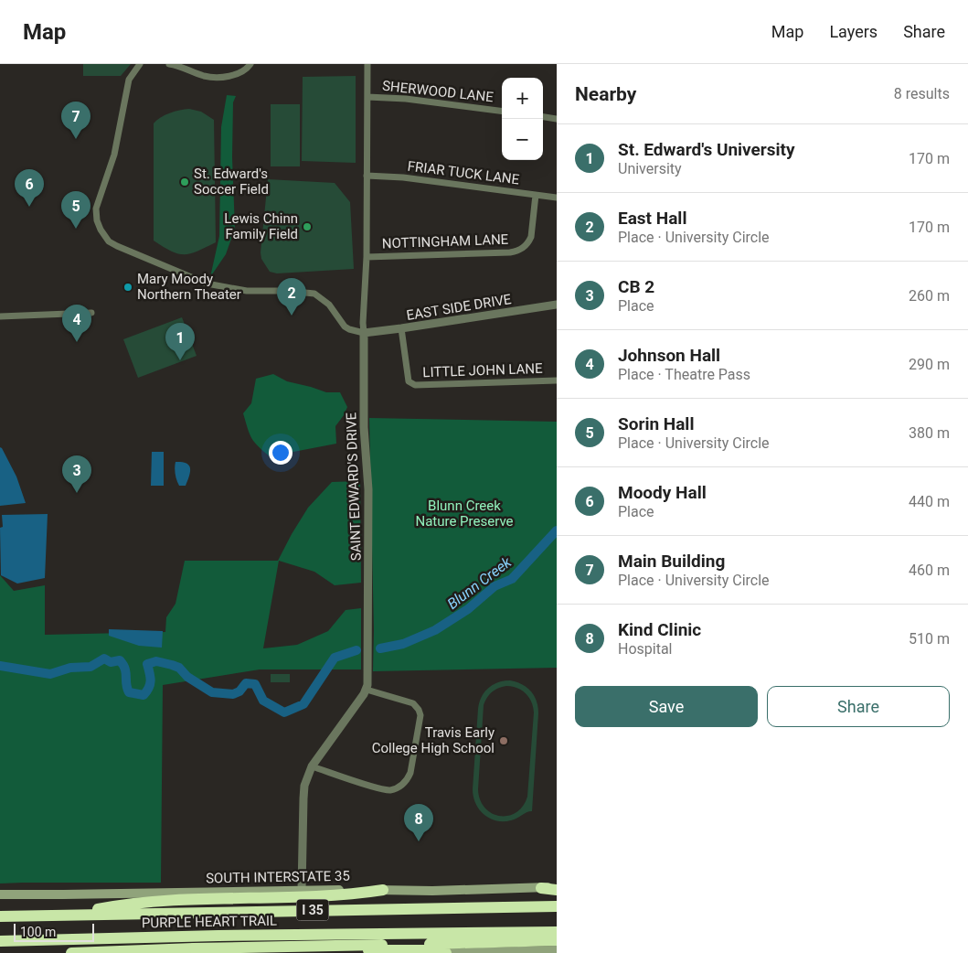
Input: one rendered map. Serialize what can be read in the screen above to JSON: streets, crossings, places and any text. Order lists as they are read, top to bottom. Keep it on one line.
{"streets":{"highway":["I 35","PURPLE HEART TRAIL"],"main road":["SOUTH INTERSTATE 35"],"street":["SHERWOOD LANE","FRIAR TUCK LANE","NOTTINGHAM LANE","EAST SIDE DRIVE","LITTLE JOHN LANE","SAINT EDWARD'S DRIVE"]},"crossings":[["SHERWOOD LANE","SAINT EDWARD'S DRIVE"],["FRIAR TUCK LANE","NOTTINGHAM LANE"],["FRIAR TUCK LANE","SAINT EDWARD'S DRIVE"],["NOTTINGHAM LANE","SAINT EDWARD'S DRIVE"],["EAST SIDE DRIVE","LITTLE JOHN LANE"],["EAST SIDE DRIVE","SAINT EDWARD'S DRIVE"]],"water":["Blunn Creek"],"parks":["Blunn Creek Nature Preserve"],"places":["St. Edward's Soccer Field","Lewis Chinn Family Field","Mary Moody Northern Theater","Travis Early College High School"],"scale_bar":"100 m","page":{"header":"Map","nav":["Map","Layers","Share"],"heading":["Nearby","8 results"],"map_buttons":["+","−"],"pins":["7","6","5","2","4","1","3","8"],"list":[{"mark":"1","name":"St. Edward's University","note":"University","value":"170 m"},{"mark":"2","name":"East Hall","note":"Place · University Circle","value":"170 m"},{"mark":"3","name":"CB 2","note":"Place","value":"260 m"},{"mark":"4","name":"Johnson Hall","note":"Place · Theatre Pass","value":"290 m"},{"mark":"5","name":"Sorin Hall","note":"Place · University Circle","value":"380 m"},{"mark":"6","name":"Moody Hall","note":"Place","value":"440 m"},{"mark":"7","name":"Main Building","note":"Place · University Circle","value":"460 m"},{"mark":"8","name":"Kind Clinic","note":"Hospital","value":"510 m"}],"buttons":["Save","Share"],"scale":"100 m"}}
